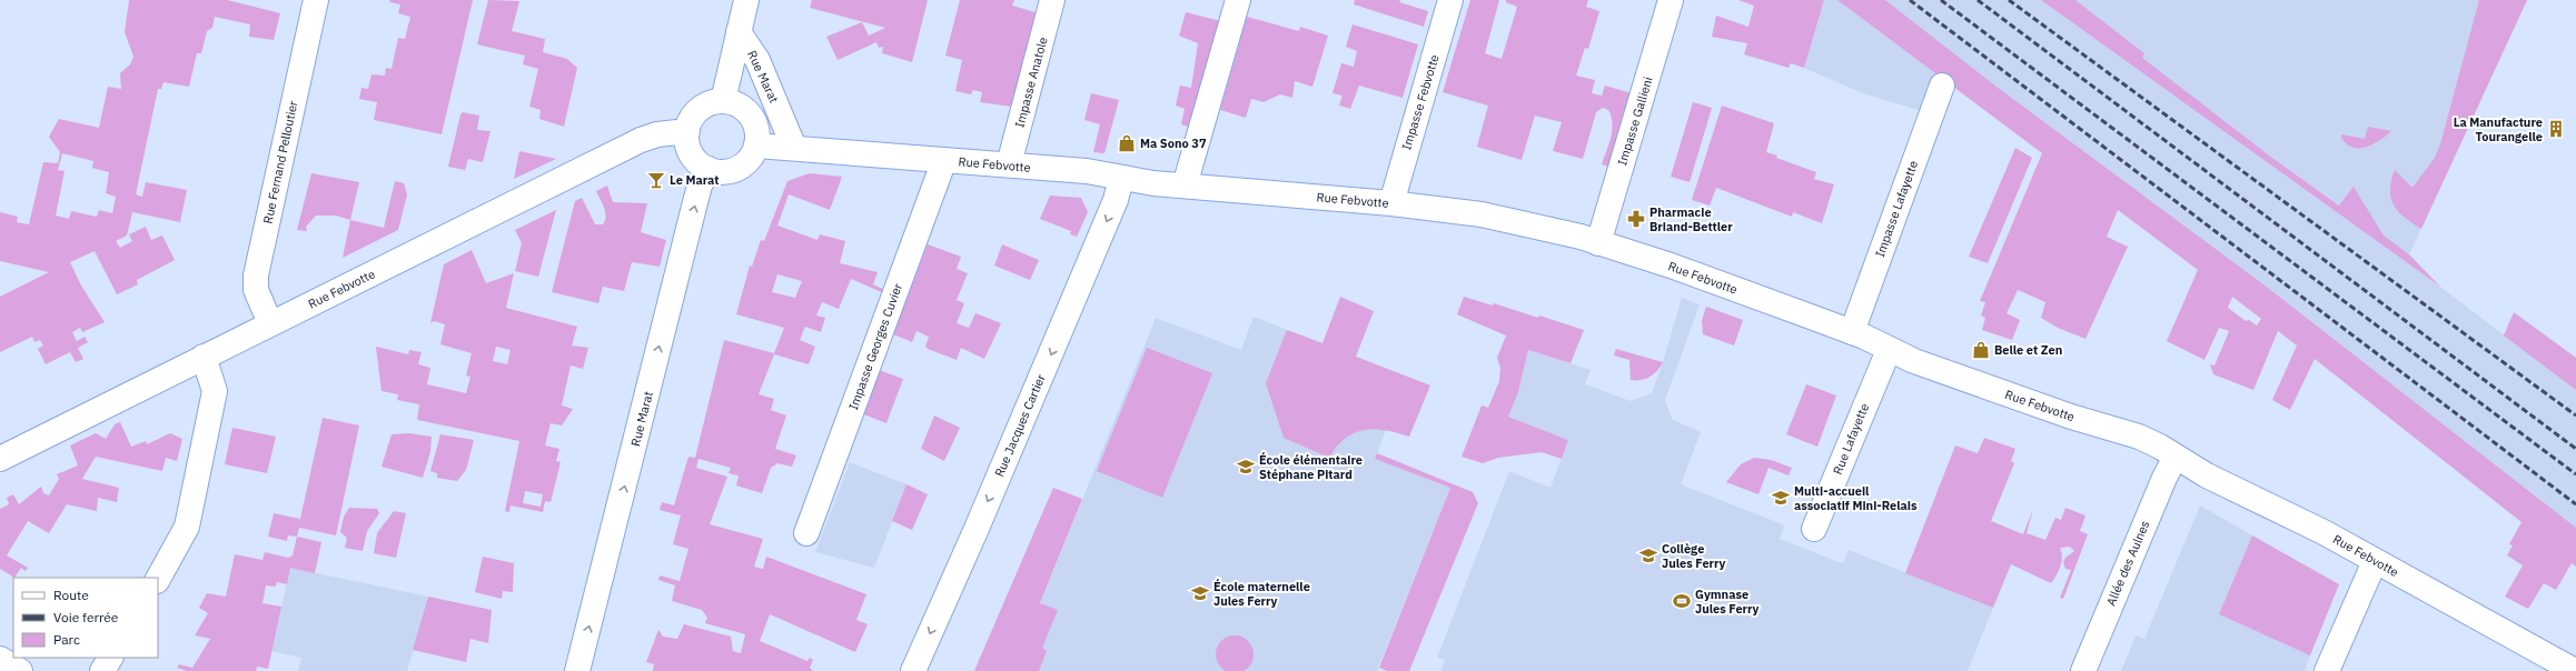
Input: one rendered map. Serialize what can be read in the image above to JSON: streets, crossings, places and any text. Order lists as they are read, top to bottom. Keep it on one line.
{"streets":{"street":["Rue Marat","Impasse Anatole","Impasse Febvotte","Impasse Gallieni","Rue Fernand Pelloutier","Rue Febvotte","Impasse Lafayette","Impasse Georges Cuvier","Rue Jacques Cartier","Rue Lafayette","Allée des Aulnes"]},"crossings":[["Rue Marat","Rue Febvotte"],["Impasse Anatole","Rue Febvotte"],["Impasse Febvotte","Rue Febvotte"],["Impasse Gallieni","Rue Febvotte"],["Rue Fernand Pelloutier","Rue Febvotte"],["Rue Febvotte","Impasse Lafayette"],["Rue Febvotte","Impasse Georges Cuvier"],["Rue Febvotte","Rue Jacques Cartier"],["Rue Febvotte","Rue Lafayette"],["Rue Febvotte","Allée des Aulnes"]],"one_way":["Rue Marat","Rue Jacques Cartier"],"places":{"building":["La Manufacture Tourangelle"],"shop":["Ma Sono 37","Belle et Zen"],"bar":["Le Marat"],"pharmacy":["Pharmacie Briand-Bettler"],"school or university":["École élémentaire Stéphane Pitard","Multi-accueil associatif Mini-Relais","Collège Jules Ferry","École maternelle Jules Ferry"],"sports":["Gymnase Jules Ferry"]},"legend":["Route","Voie ferrée","Parc"]}
